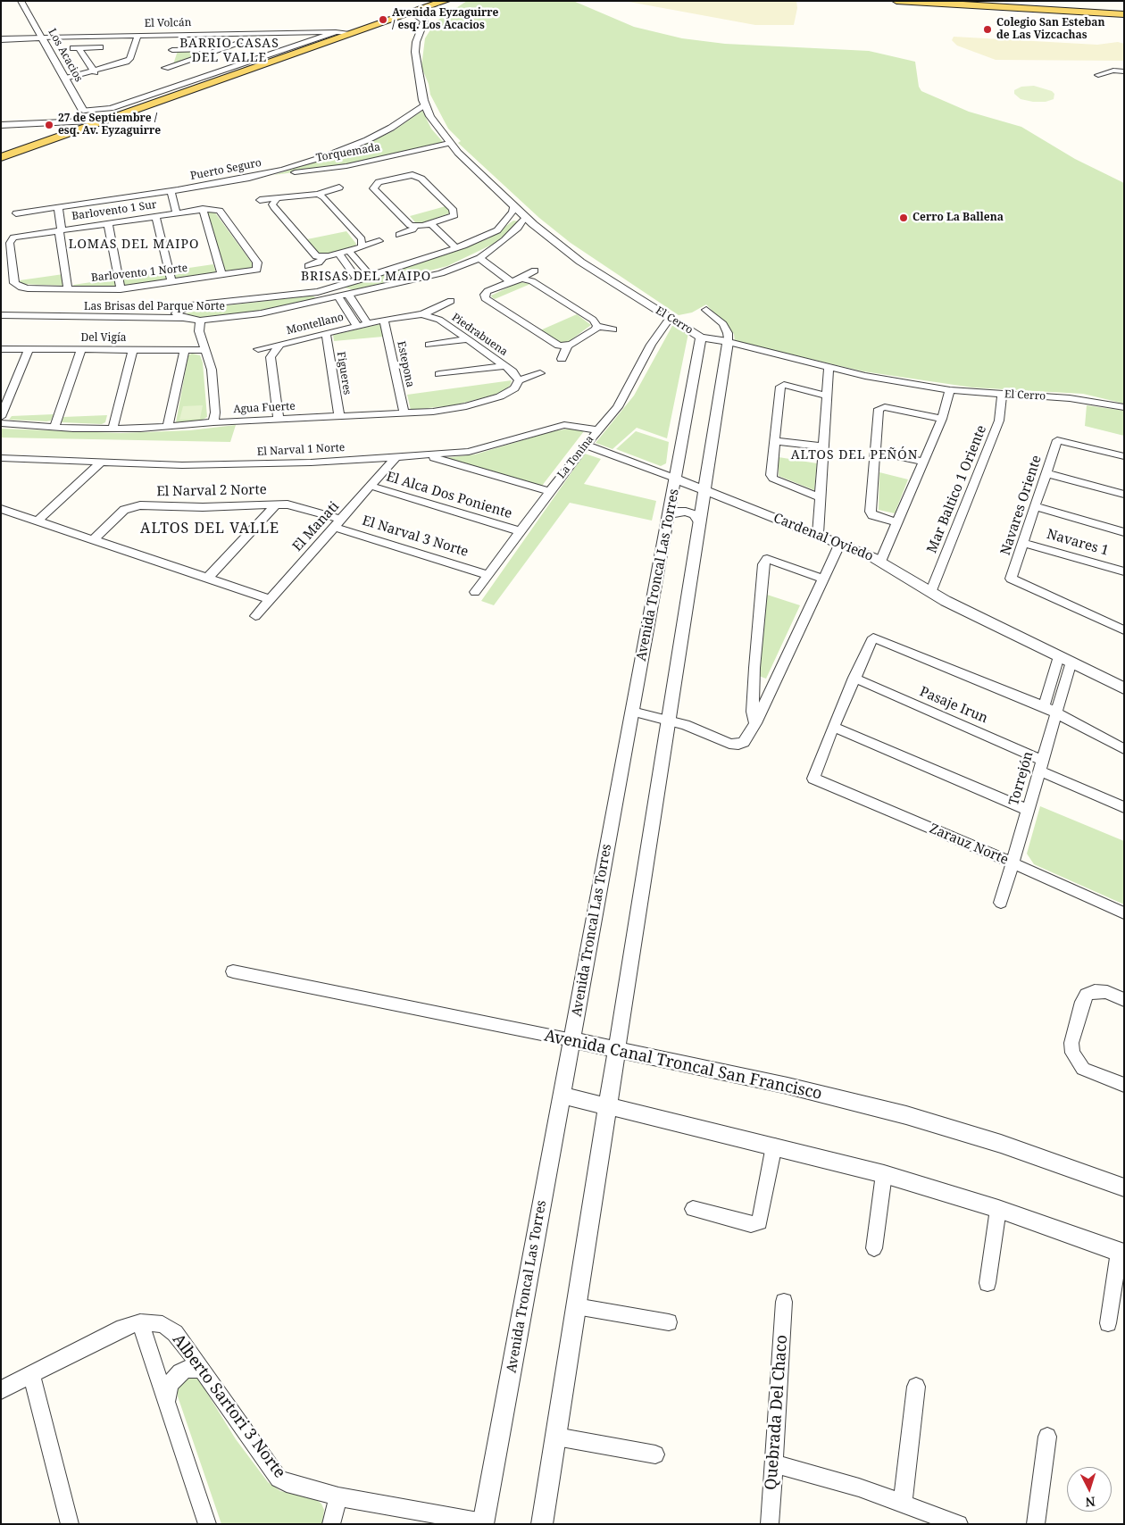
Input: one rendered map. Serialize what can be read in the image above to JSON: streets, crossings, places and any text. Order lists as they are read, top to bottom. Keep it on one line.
{"streets":{"street":["El Volcán","Los Acacios","Torquemada","Puerto Seguro","Barlovento 1 Sur","Barlovento 1 Norte","Las Brisas del Parque Norte","El Cerro","Montellano","Piedrabuena","Del Vigía","Estepona","Figueres","Agua Fuerte","El Narval 1 Norte","La Tonina","Mar Baltico 1 Oriente","El Narval 2 Norte","El Alca Dos Poniente","Navares Oriente","El Manati","El Narval 3 Norte","Cardenal Oviedo","Navares 1","Avenida Troncal Las Torres","Pasaje Irun","Torrejón","Zarauz Norte","Avenida Canal Troncal San Francisco","Alberto Sartori 3 Norte","Quebrada Del Chaco"]},"crossings":[["El Volcán","Los Acacios"],["Torquemada","Puerto Seguro"],["Torquemada","El Cerro"],["Puerto Seguro","El Cerro"],["Barlovento 1 Sur","Barlovento 1 Norte"],["Las Brisas del Parque Norte","El Cerro"],["Las Brisas del Parque Norte","Montellano"],["El Cerro","La Tonina"],["El Cerro","Mar Baltico 1 Oriente"],["El Cerro","Avenida Troncal Las Torres"],["Montellano","Piedrabuena"],["Montellano","Estepona"],["Montellano","Figueres"],["Piedrabuena","Agua Fuerte"],["Estepona","Agua Fuerte"],["Figueres","Agua Fuerte"],["El Narval 1 Norte","La Tonina"],["El Narval 1 Norte","El Manati"],["La Tonina","El Alca Dos Poniente"],["La Tonina","El Narval 3 Norte"],["La Tonina","Cardenal Oviedo"],["Mar Baltico 1 Oriente","Cardenal Oviedo"],["El Narval 2 Norte","El Manati"],["El Narval 2 Norte","El Narval 3 Norte"],["El Alca Dos Poniente","El Manati"],["Navares Oriente","Navares 1"],["El Manati","El Narval 3 Norte"],["Cardenal Oviedo","Avenida Troncal Las Torres"],["Cardenal Oviedo","Torrejón"],["Avenida Troncal Las Torres","Avenida Canal Troncal San Francisco"],["Avenida Troncal Las Torres","Alberto Sartori 3 Norte"],["Pasaje Irun","Torrejón"],["Torrejón","Zarauz Norte"]],"districts":["BARRIO CASAS DEL VALLE","LOMAS DEL MAIPO","BRISAS DEL MAIPO","ALTOS DEL PEÑÓN","ALTOS DEL VALLE"],"places":["Avenida Eyzaguirre / esq. Los Acacios","Colegio San Esteban de Las Vizcachas","27 de Septiembre / esq. Av. Eyzaguirre","Cerro La Ballena"],"north":"bottom"}
